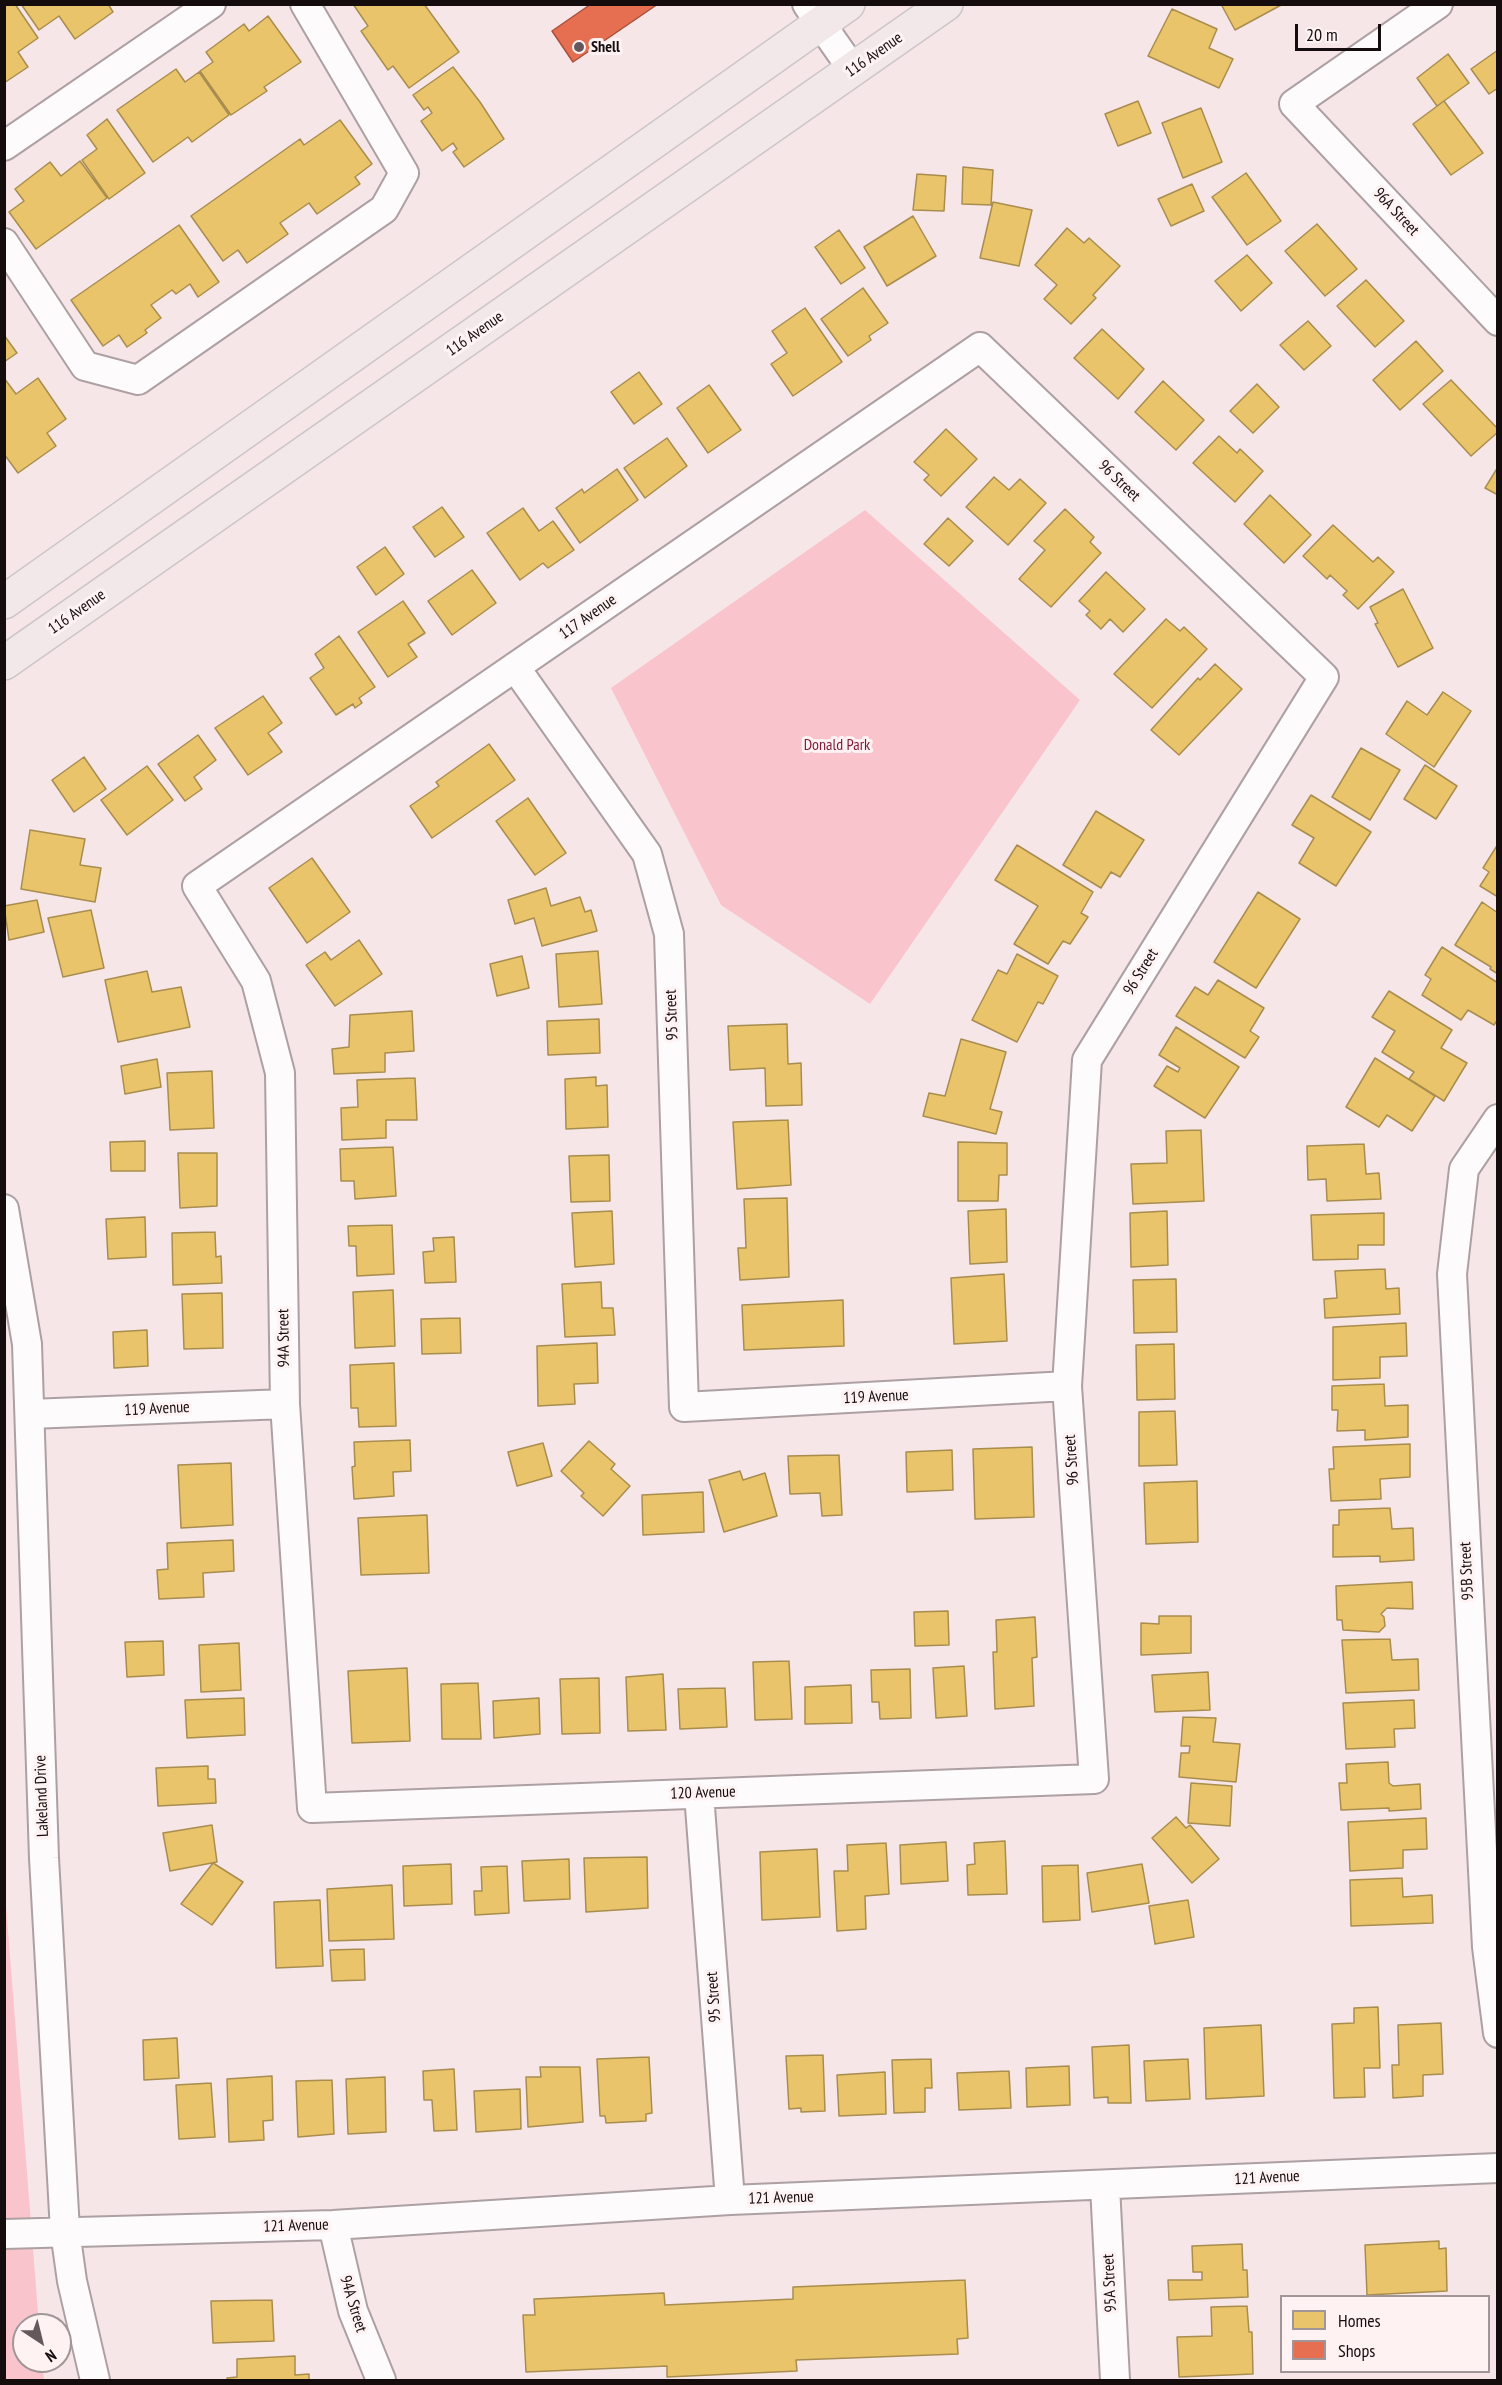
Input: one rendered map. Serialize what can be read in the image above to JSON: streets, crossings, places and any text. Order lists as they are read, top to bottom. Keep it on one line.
{"streets":{"main road":["116 Avenue"],"street":["96A Street","96 Street","117 Avenue","95 Street","94A Street","119 Avenue","95B Street","120 Avenue","Lakeland Drive","121 Avenue","95A Street"]},"crossings":[["96 Street","117 Avenue"],["96 Street","119 Avenue"],["96 Street","120 Avenue"],["117 Avenue","95 Street"],["117 Avenue","94A Street"],["95 Street","119 Avenue"],["95 Street","120 Avenue"],["95 Street","121 Avenue"],["94A Street","119 Avenue"],["94A Street","120 Avenue"],["94A Street","121 Avenue"],["119 Avenue","Lakeland Drive"],["Lakeland Drive","121 Avenue"],["121 Avenue","95A Street"]],"parks":["Donald Park"],"places":["Shell"],"legend":["Homes","Shops"],"scale_bar":"20 m","north":"bottom right"}
